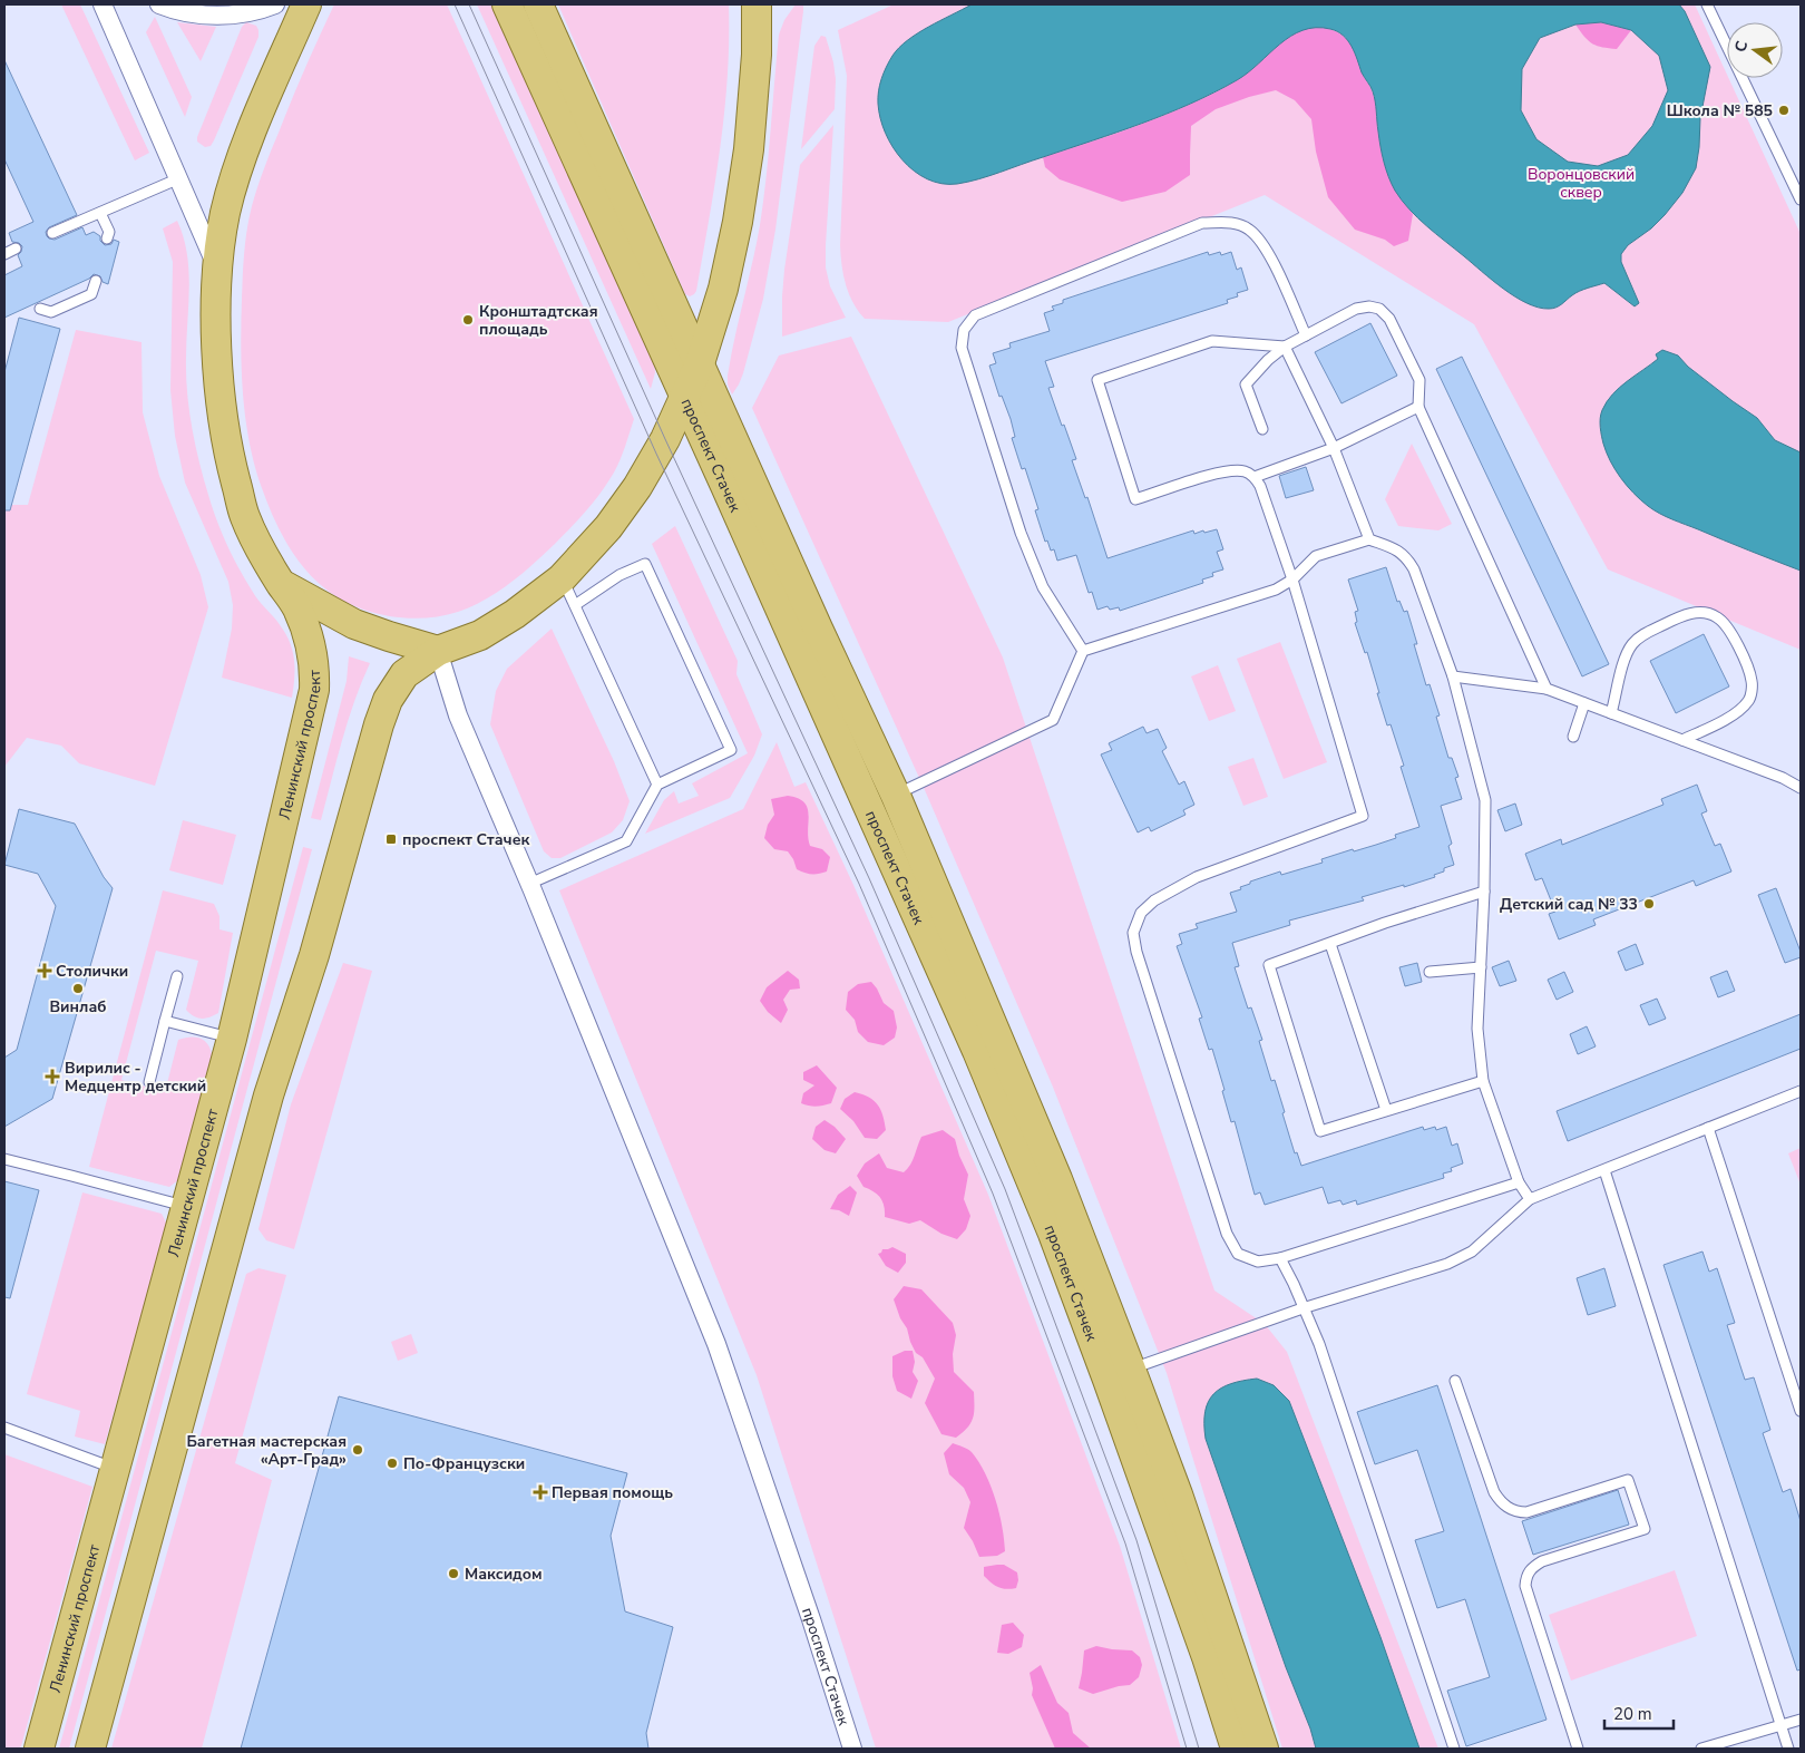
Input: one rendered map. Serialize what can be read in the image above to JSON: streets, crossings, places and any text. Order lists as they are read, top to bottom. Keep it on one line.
{"streets":{"main road":["проспект Стачек","Ленинский проспект"]},"parks":["Воронцовский сквер"],"places":{"other":["Школа № 585","Кронштадтская площадь","Детский сад № 33","Винлаб","Багетная мастерская «Арт-Град»","По-Французски","Максидом"],"transit":["проспект Стачек"],"health":["Столички","Вирилис - Медцентр детский","Первая помощь"]},"scale_bar":"20 m","north":"left"}
